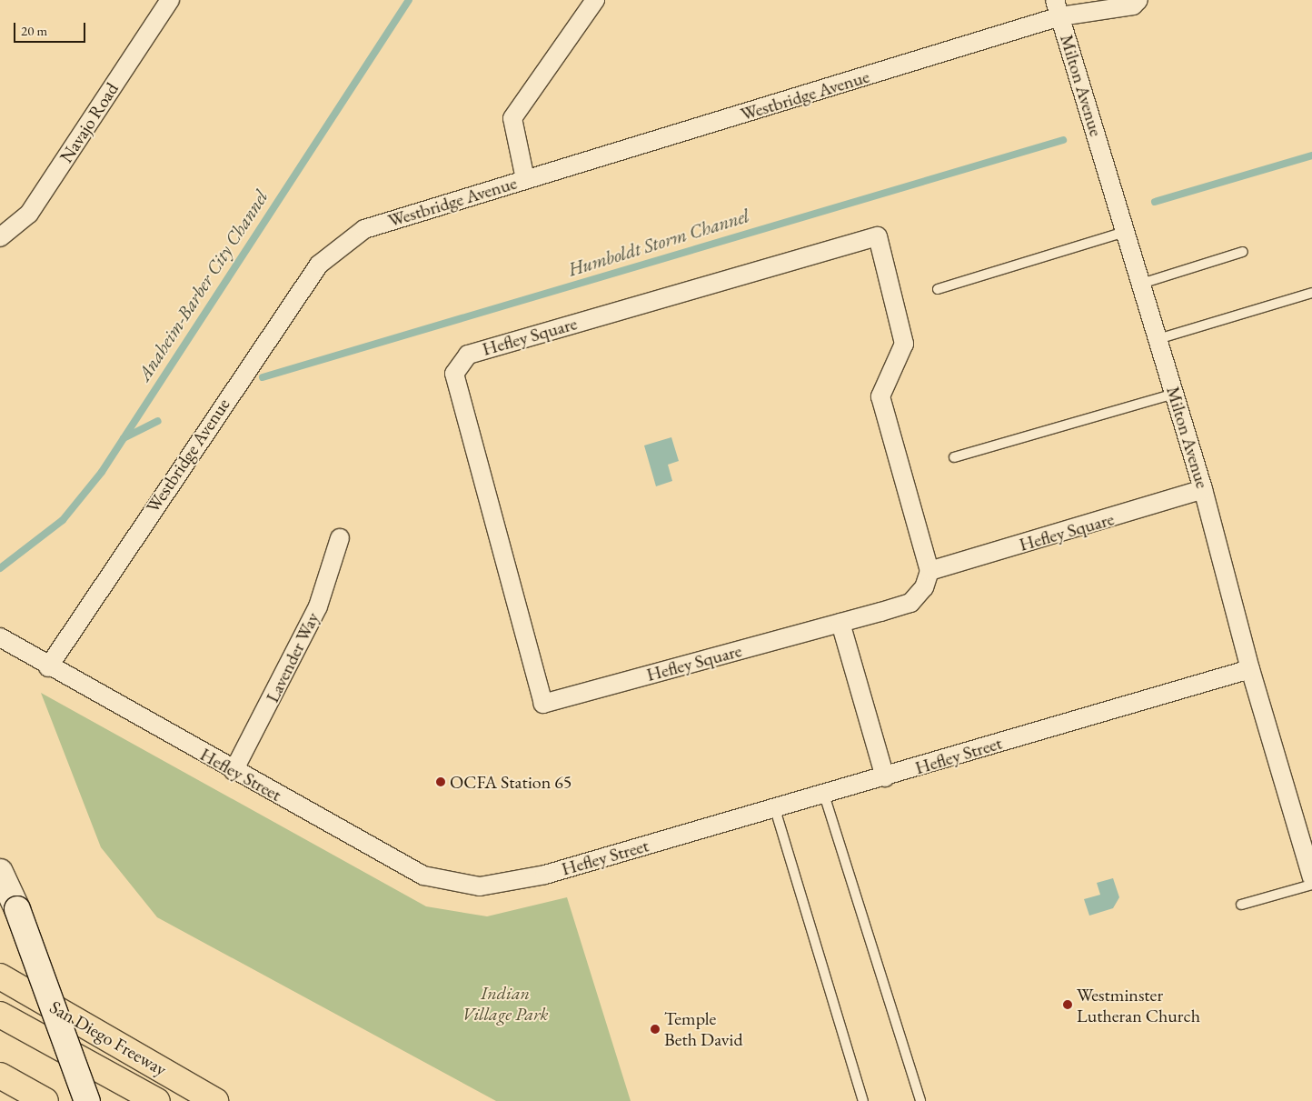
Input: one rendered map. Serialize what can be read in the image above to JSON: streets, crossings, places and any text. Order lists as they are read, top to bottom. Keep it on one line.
{"streets":{"highway":["San Diego Freeway"],"street":["Milton Avenue","Westbridge Avenue","Navajo Road","Hefley Square","Lavender Way","Hefley Street"]},"crossings":[["Milton Avenue","Westbridge Avenue"],["Milton Avenue","Hefley Square"],["Milton Avenue","Hefley Street"],["Westbridge Avenue","Hefley Street"],["Lavender Way","Hefley Street"]],"water":["Humboldt Storm Channel","Anaheim-Barber City Channel"],"parks":["Indian Village Park"],"places":["OCFA Station 65","Westminster Lutheran Church","Temple Beth David"],"scale_bar":"20 m"}
